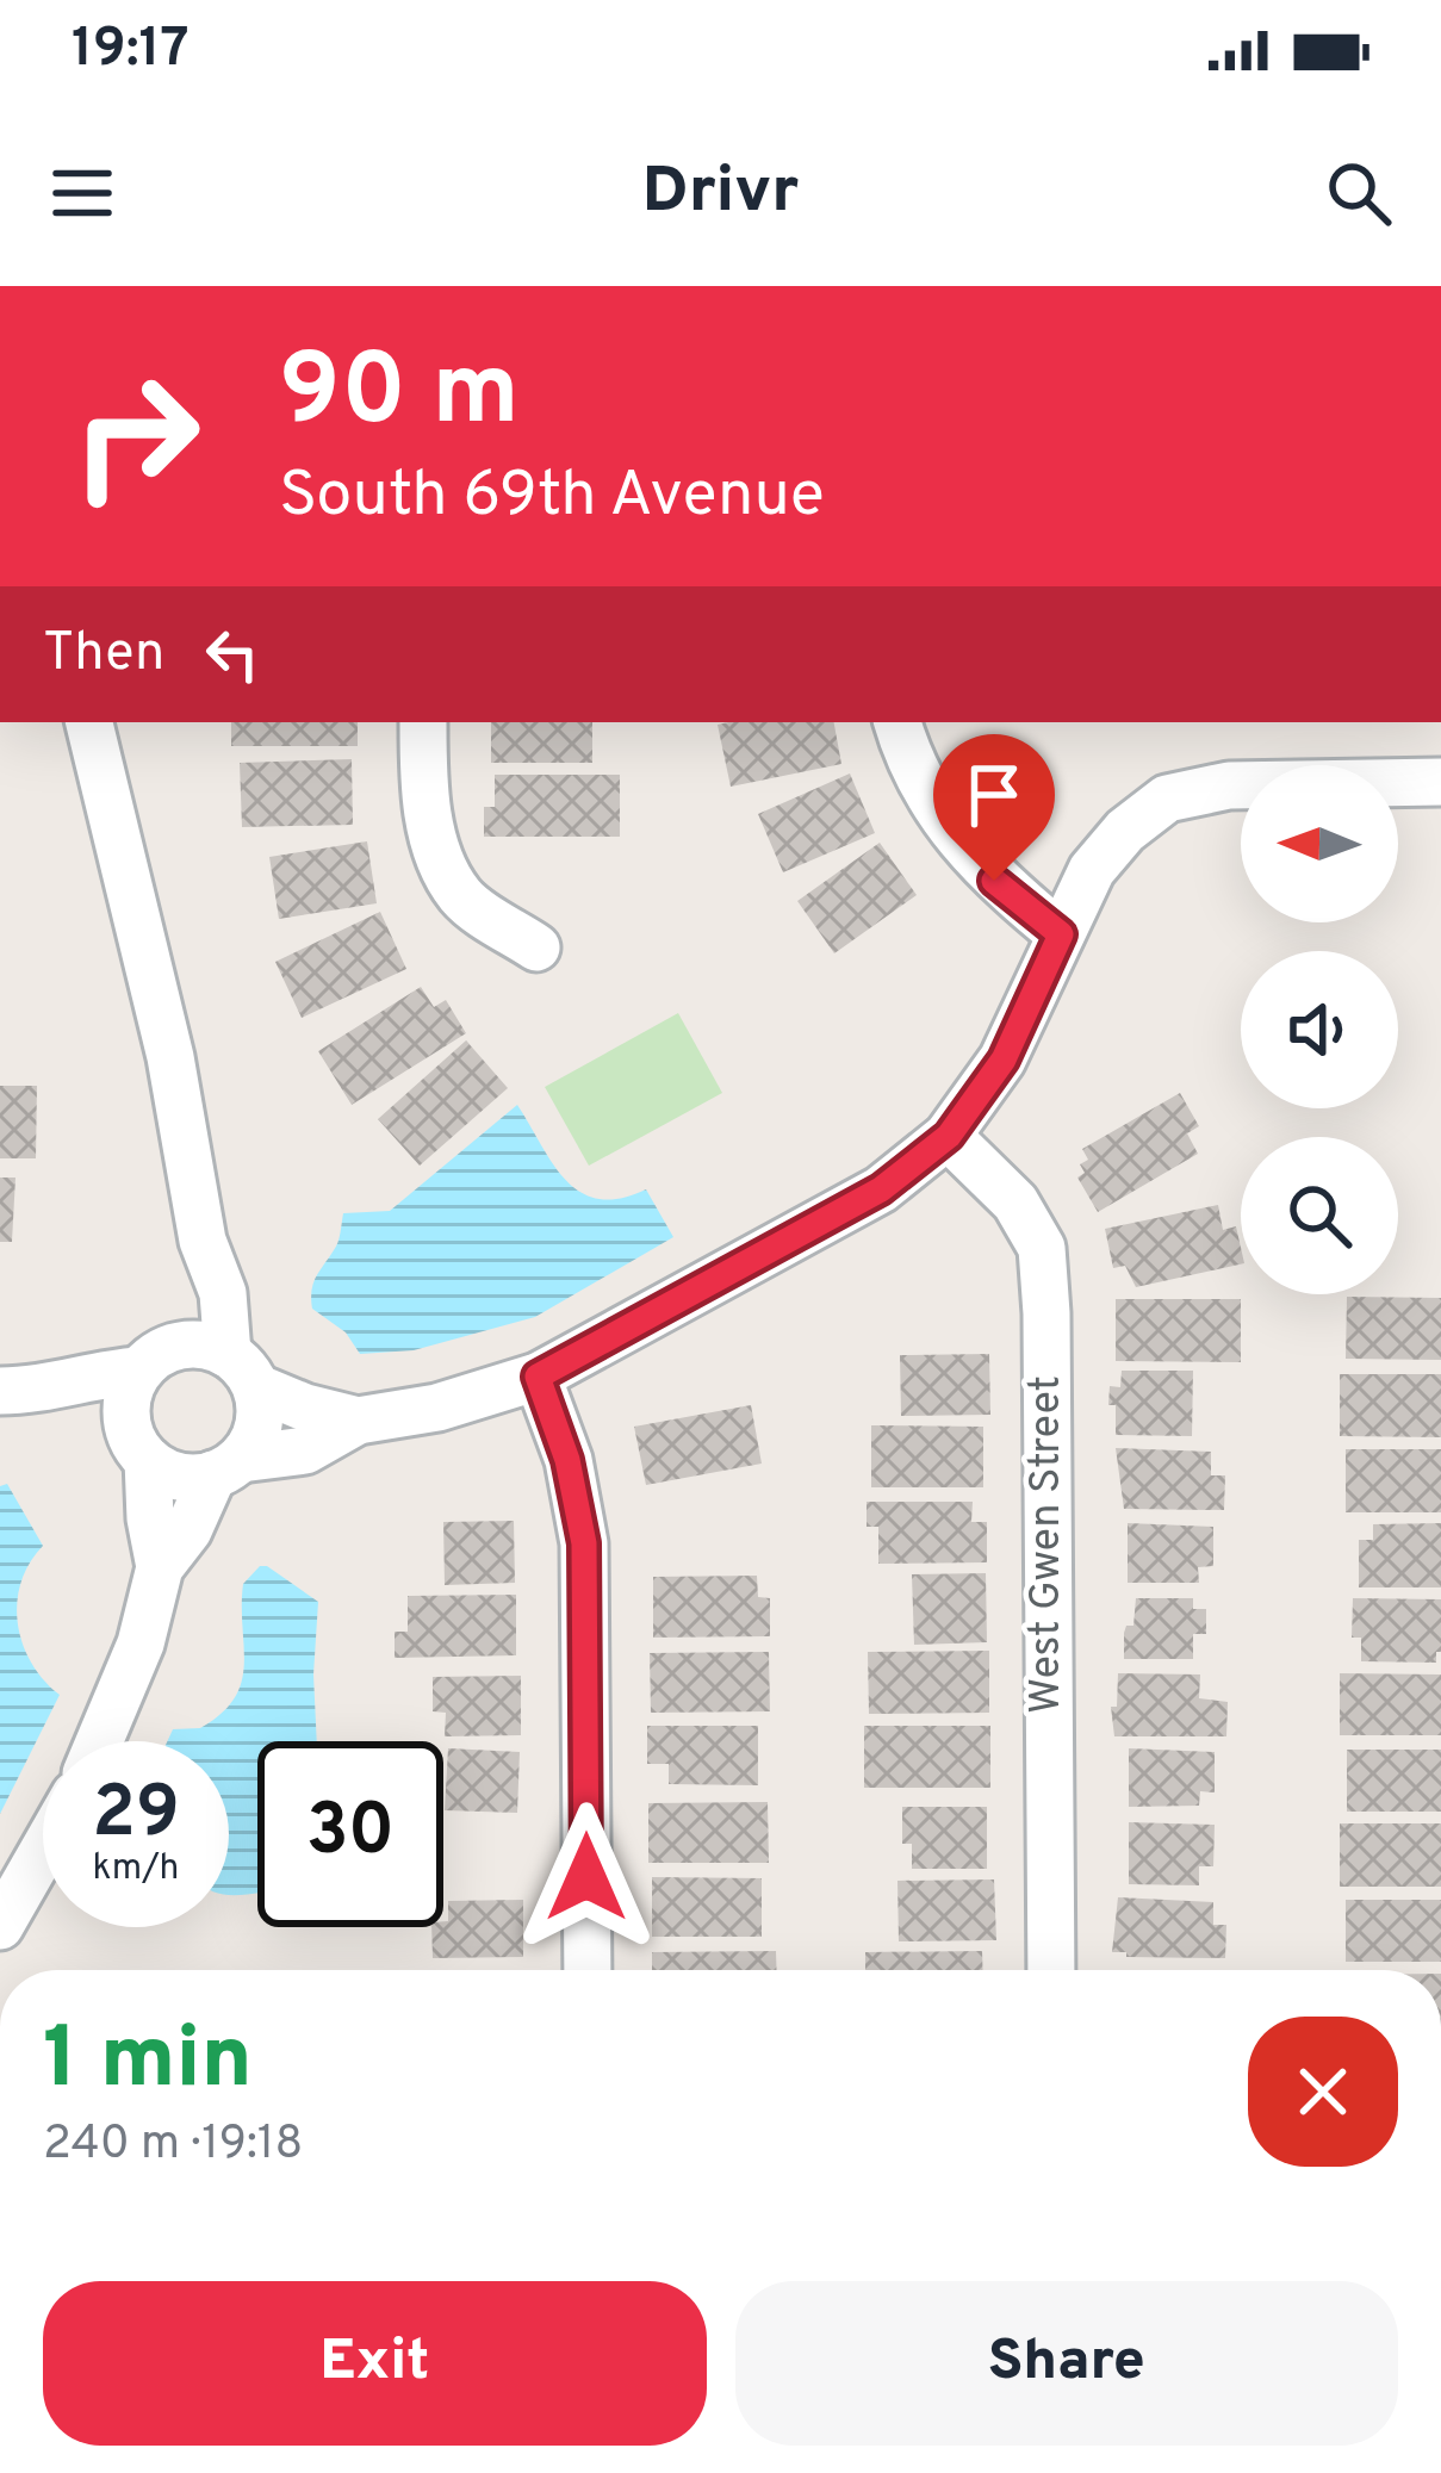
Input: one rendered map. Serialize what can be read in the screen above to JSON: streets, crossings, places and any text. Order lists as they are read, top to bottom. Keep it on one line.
{"streets":{"street":["West Gwen Street"]},"north":"left","page":{"status":"19:17","header":"Drivr","turn":["90 m","South 69th Avenue"],"then":"Then","speed":"29 km/h","limit":"30","heading":["1 min","240 m · 19:18"],"buttons":["Exit","Share"]}}
